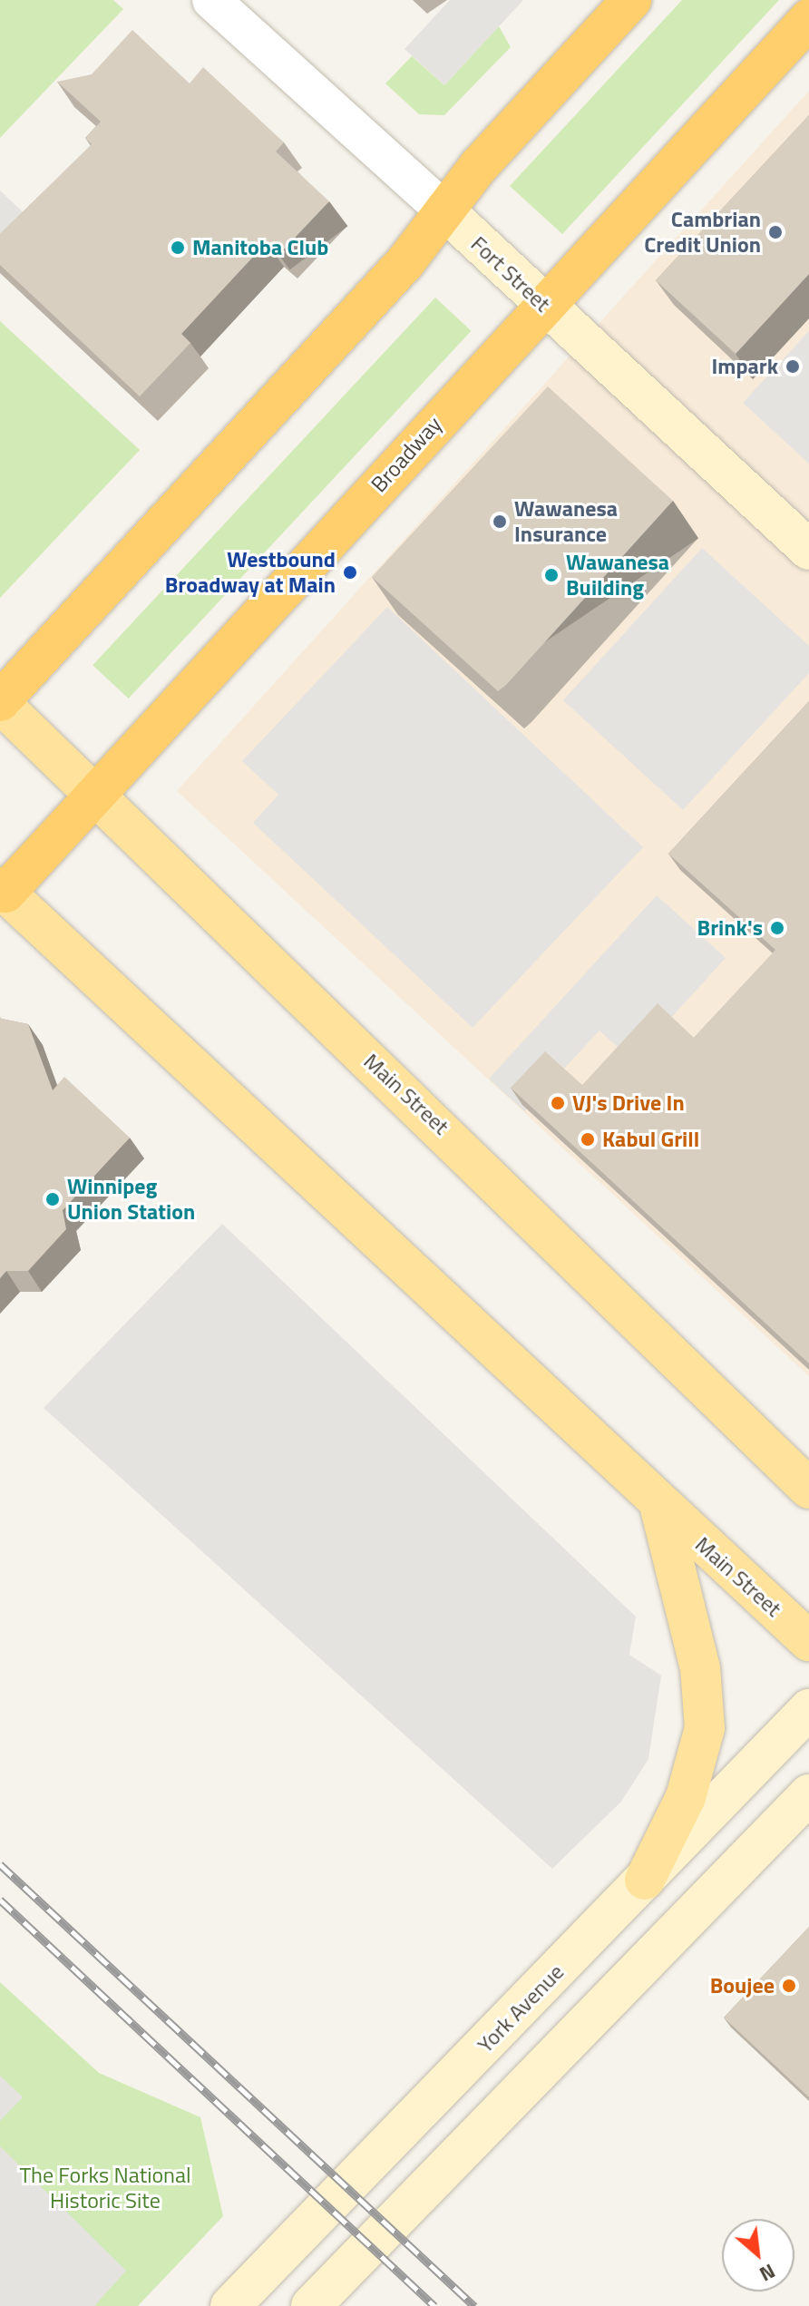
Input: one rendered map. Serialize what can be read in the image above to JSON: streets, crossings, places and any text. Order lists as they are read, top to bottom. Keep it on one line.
{"streets":{"highway":["Broadway"],"main road":["Fort Street","Main Street","York Avenue"]},"crossings":[["Fort Street","Broadway"],["Broadway","Main Street"]],"parks":["The Forks National Historic Site"],"places":["Cambrian Credit Union","Manitoba Club","Impark","Wawanesa Insurance","Westbound Broadway at Main","Wawanesa Building","Brink's","VJ's Drive In","Kabul Grill","Winnipeg Union Station","Boujee"],"north":"bottom right"}
